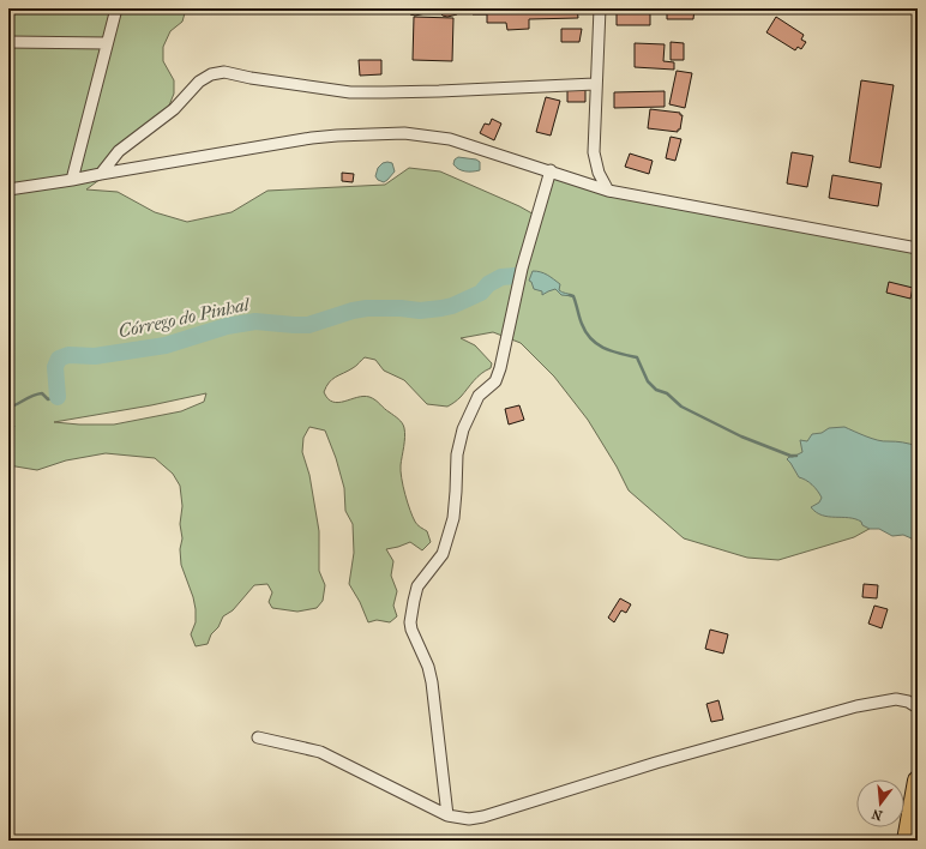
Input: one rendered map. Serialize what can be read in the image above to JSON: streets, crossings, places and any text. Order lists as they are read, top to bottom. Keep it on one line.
{"water":["Córrego do Pinhal"],"north":"bottom"}
